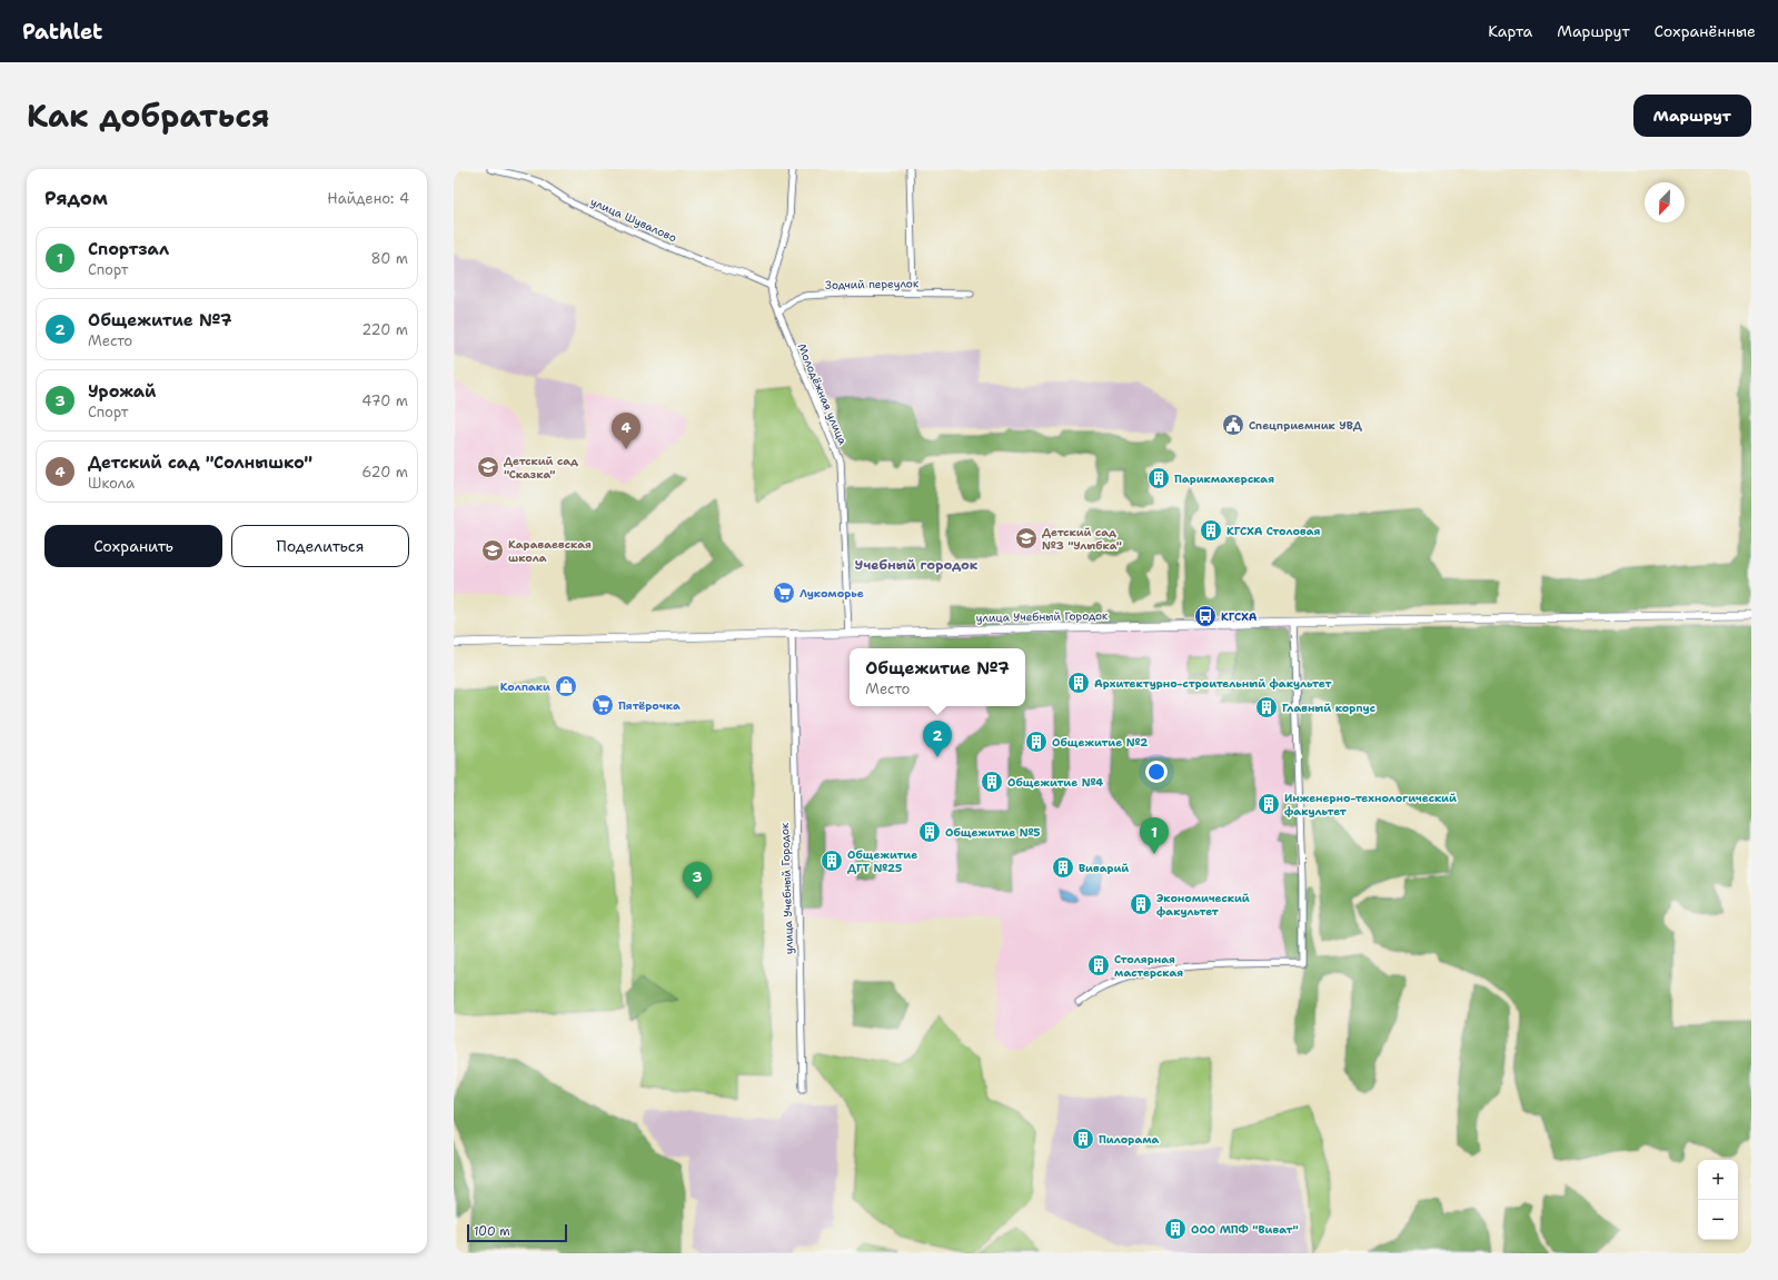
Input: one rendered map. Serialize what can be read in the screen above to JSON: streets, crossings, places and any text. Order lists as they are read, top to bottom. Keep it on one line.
{"streets":{"street":["улица Шувалово","Зодчий переулок","Молодёжная улица","улица Учебный Городок"]},"crossings":[["улица Шувалово","Молодёжная улица"],["Зодчий переулок","Молодёжная улица"],["Молодёжная улица","улица Учебный Городок"]],"districts":["Учебный городок"],"places":{"public building":["Спецприемник УВД"],"school or university":["Детский сад \"Сказка\"","Детский сад №3 \"Улыбка\"","Караваевская школа"],"building":["Парикмахерская","КГСХА Столовая","Архитектурно-строительный факультет","Главный корпус","Общежитие №2","Общежитие №4","Инженерно-технологический факультет","Общежитие №5","Общежитие ДГТ №25","Виварий","Экономический факультет","Столярная мастерская","Пилорама","ООО МПФ \"Виват\""],"supermarket":["Лукоморье","Пятёрочка"],"bus stop":["КГСХА"],"shop":["Колпаки"]},"scale_bar":"100 m","north":"bottom left","page":{"header":"Pathlet","nav":["Карта","Маршрут","Сохранённые"],"title":"Как добраться","buttons":["Маршрут",["Сохранить","Поделиться"]],"heading":["Рядом","Найдено: 4"],"list":[{"mark":"1","name":"Спортзал","note":"Спорт","value":"80 m"},{"mark":"2","name":"Общежитие №7","note":"Место","value":"220 m"},{"mark":"3","name":"Урожай","note":"Спорт","value":"470 m"},{"mark":"4","name":"Детский сад \"Солнышко\"","note":"Школа","value":"620 m"}],"pins":["4","2","1","3"],"popup":["Общежитие №7","Место"],"map_buttons":["+","−"],"scale":"100 m"}}
